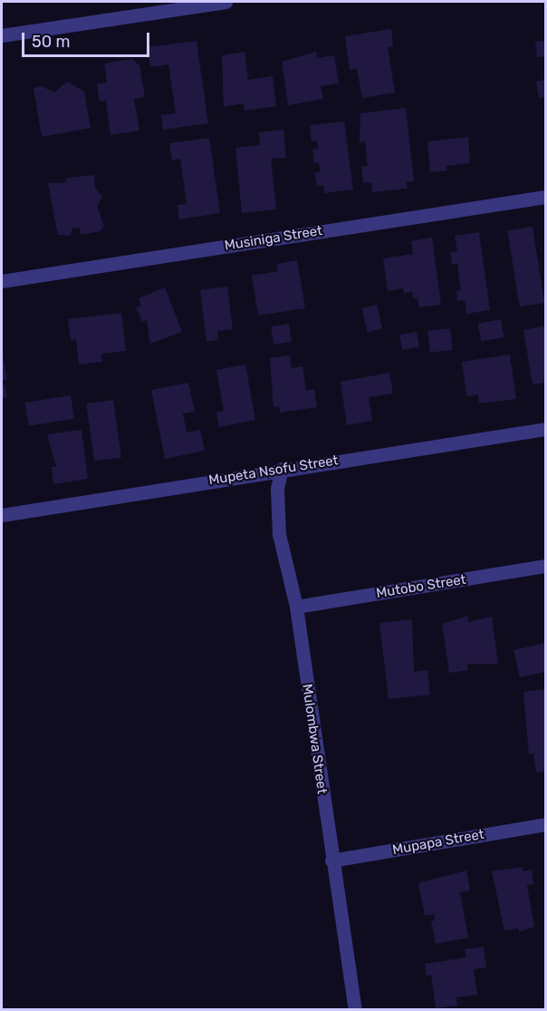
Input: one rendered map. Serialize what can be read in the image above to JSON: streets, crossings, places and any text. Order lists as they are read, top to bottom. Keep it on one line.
{"streets":{"street":["Musiniga Street","Mupeta Nsofu Street","Mutobo Street","Mulombwa Street","Mupapa Street"]},"crossings":[["Mupeta Nsofu Street","Mulombwa Street"],["Mutobo Street","Mulombwa Street"],["Mulombwa Street","Mupapa Street"]],"scale_bar":"50 m"}
